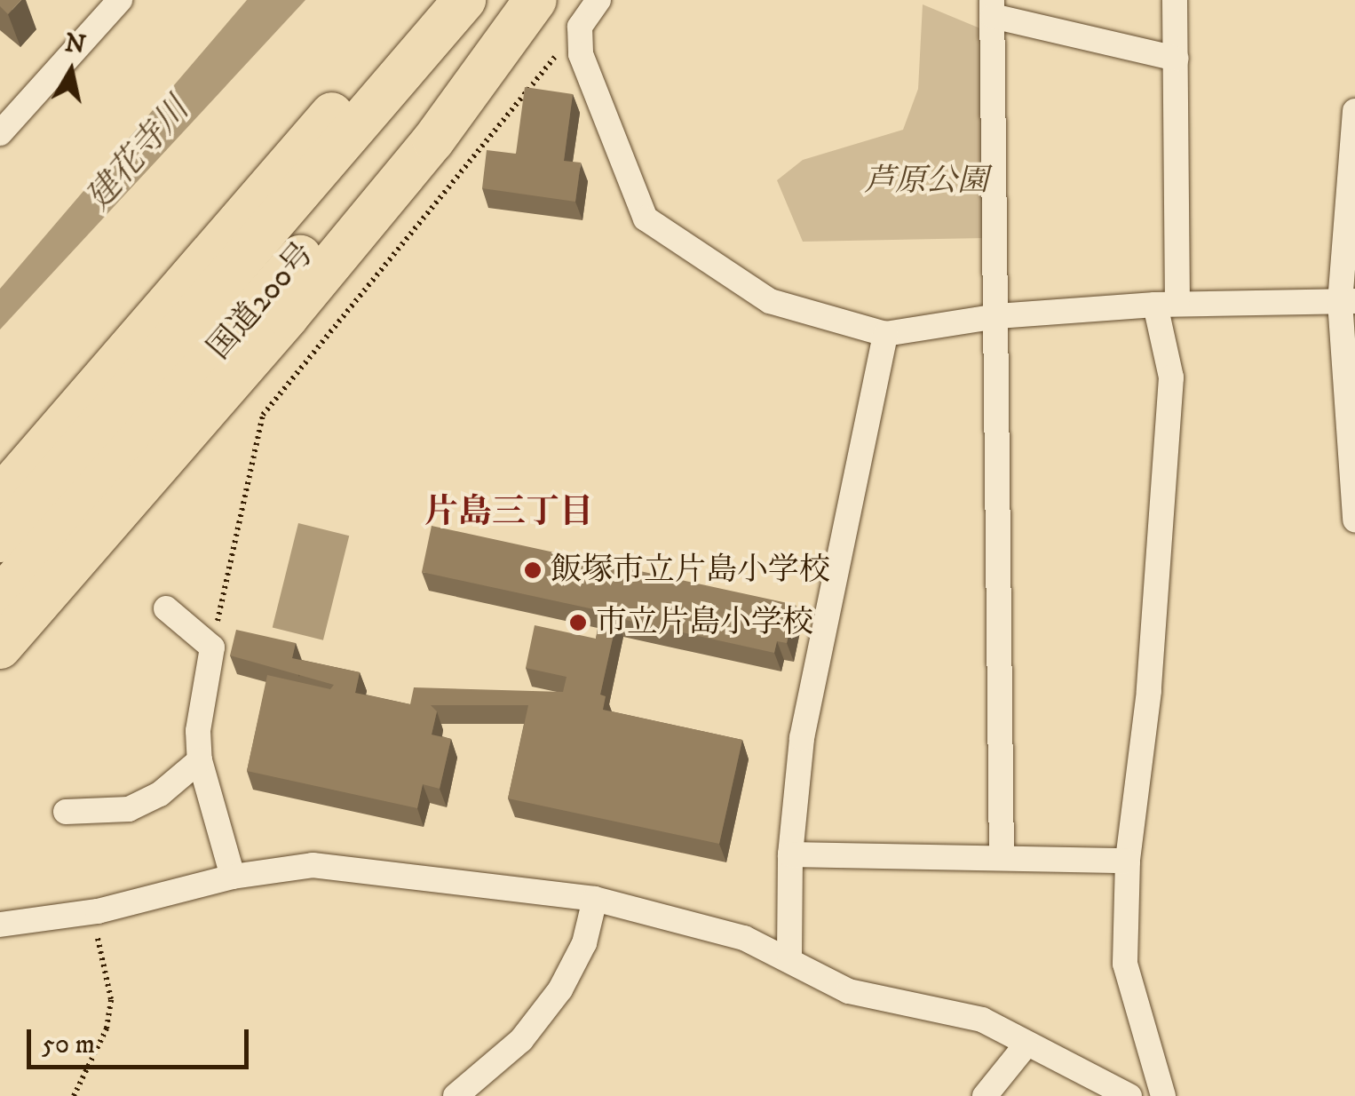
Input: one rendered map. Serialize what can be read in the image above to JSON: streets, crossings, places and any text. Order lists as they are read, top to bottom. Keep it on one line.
{"streets":{"highway":["国道200号"]},"districts":["片島三丁目"],"water":["建花寺川"],"parks":["芦原公園"],"places":["飯塚市立片島小学校","市立片島小学校"],"scale_bar":"50 m","north":"top"}
